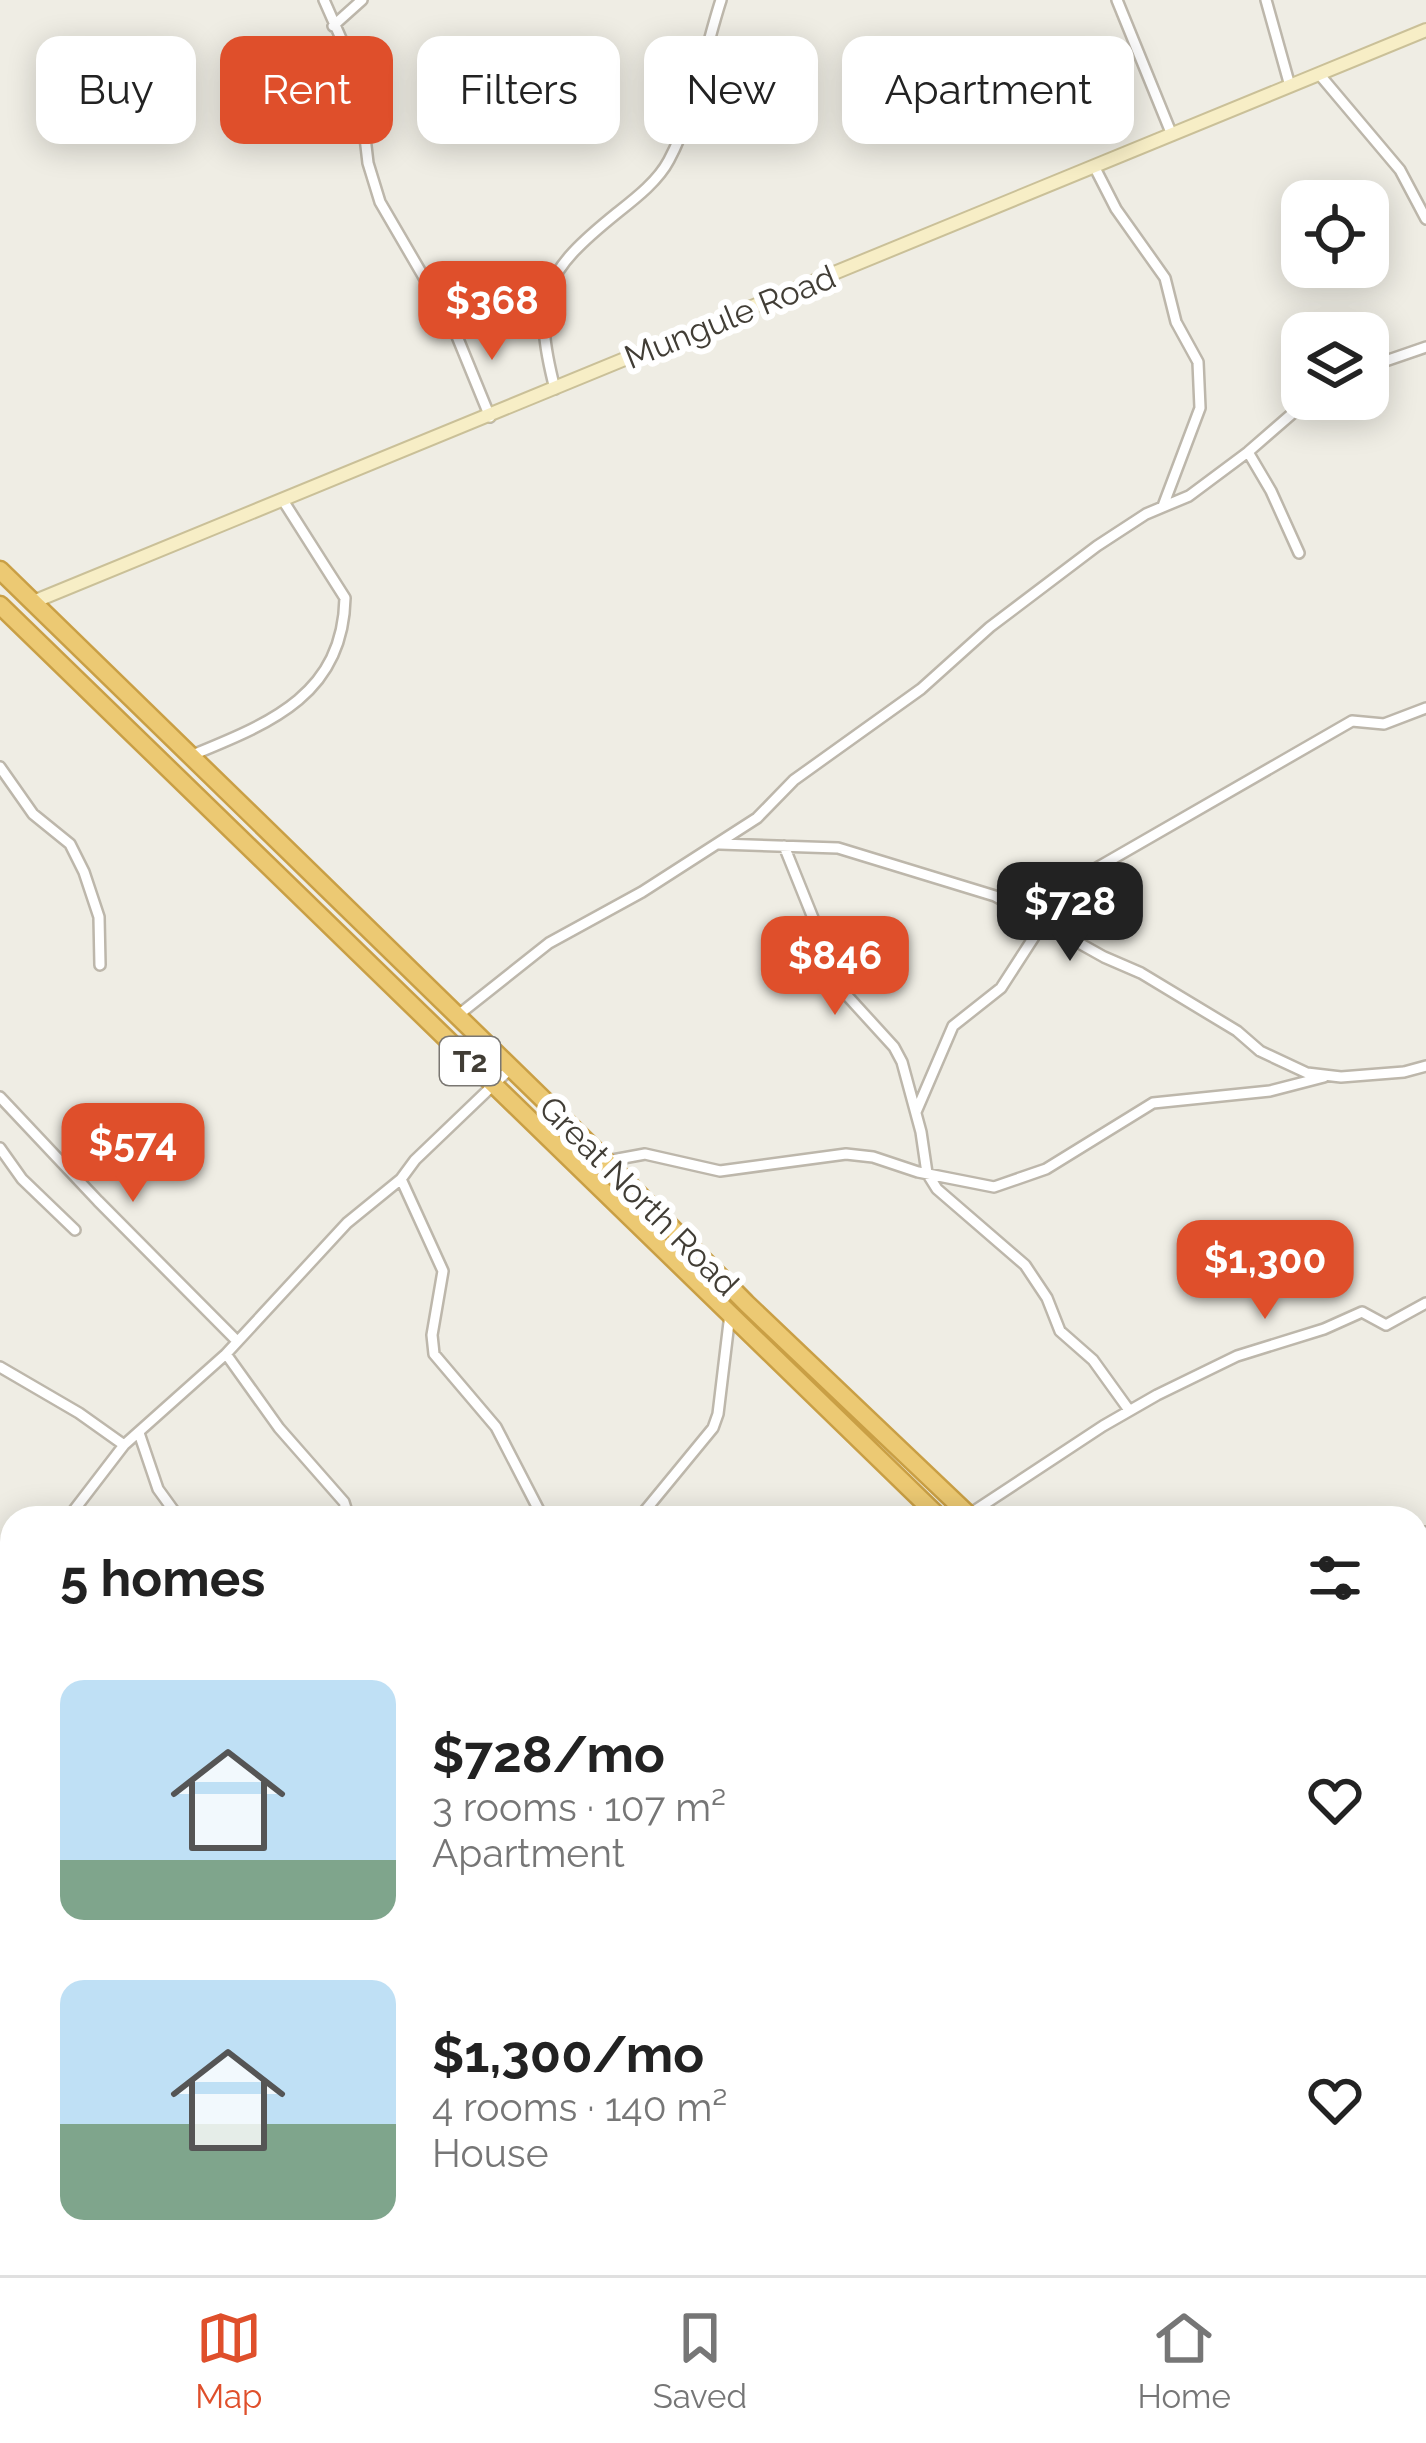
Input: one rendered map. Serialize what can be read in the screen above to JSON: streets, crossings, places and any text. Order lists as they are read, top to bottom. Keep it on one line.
{"streets":{"highway":["T2","Great North Road"],"street":["Mungule Road"]},"crossings":[["Mungule Road","Great North Road"]],"page":{"chip":["Buy","Rent","Filters","New","Apartment"],"price":["$368","$728","$846","$574","$1,300"],"heading":"5 homes","list":[{"name":"$728/mo","note":"3 rooms · 107 m² · Apartment"},{"name":"$1,300/mo","note":"4 rooms · 140 m² · House"}],"tabs":["Map","Saved","Home"]}}
